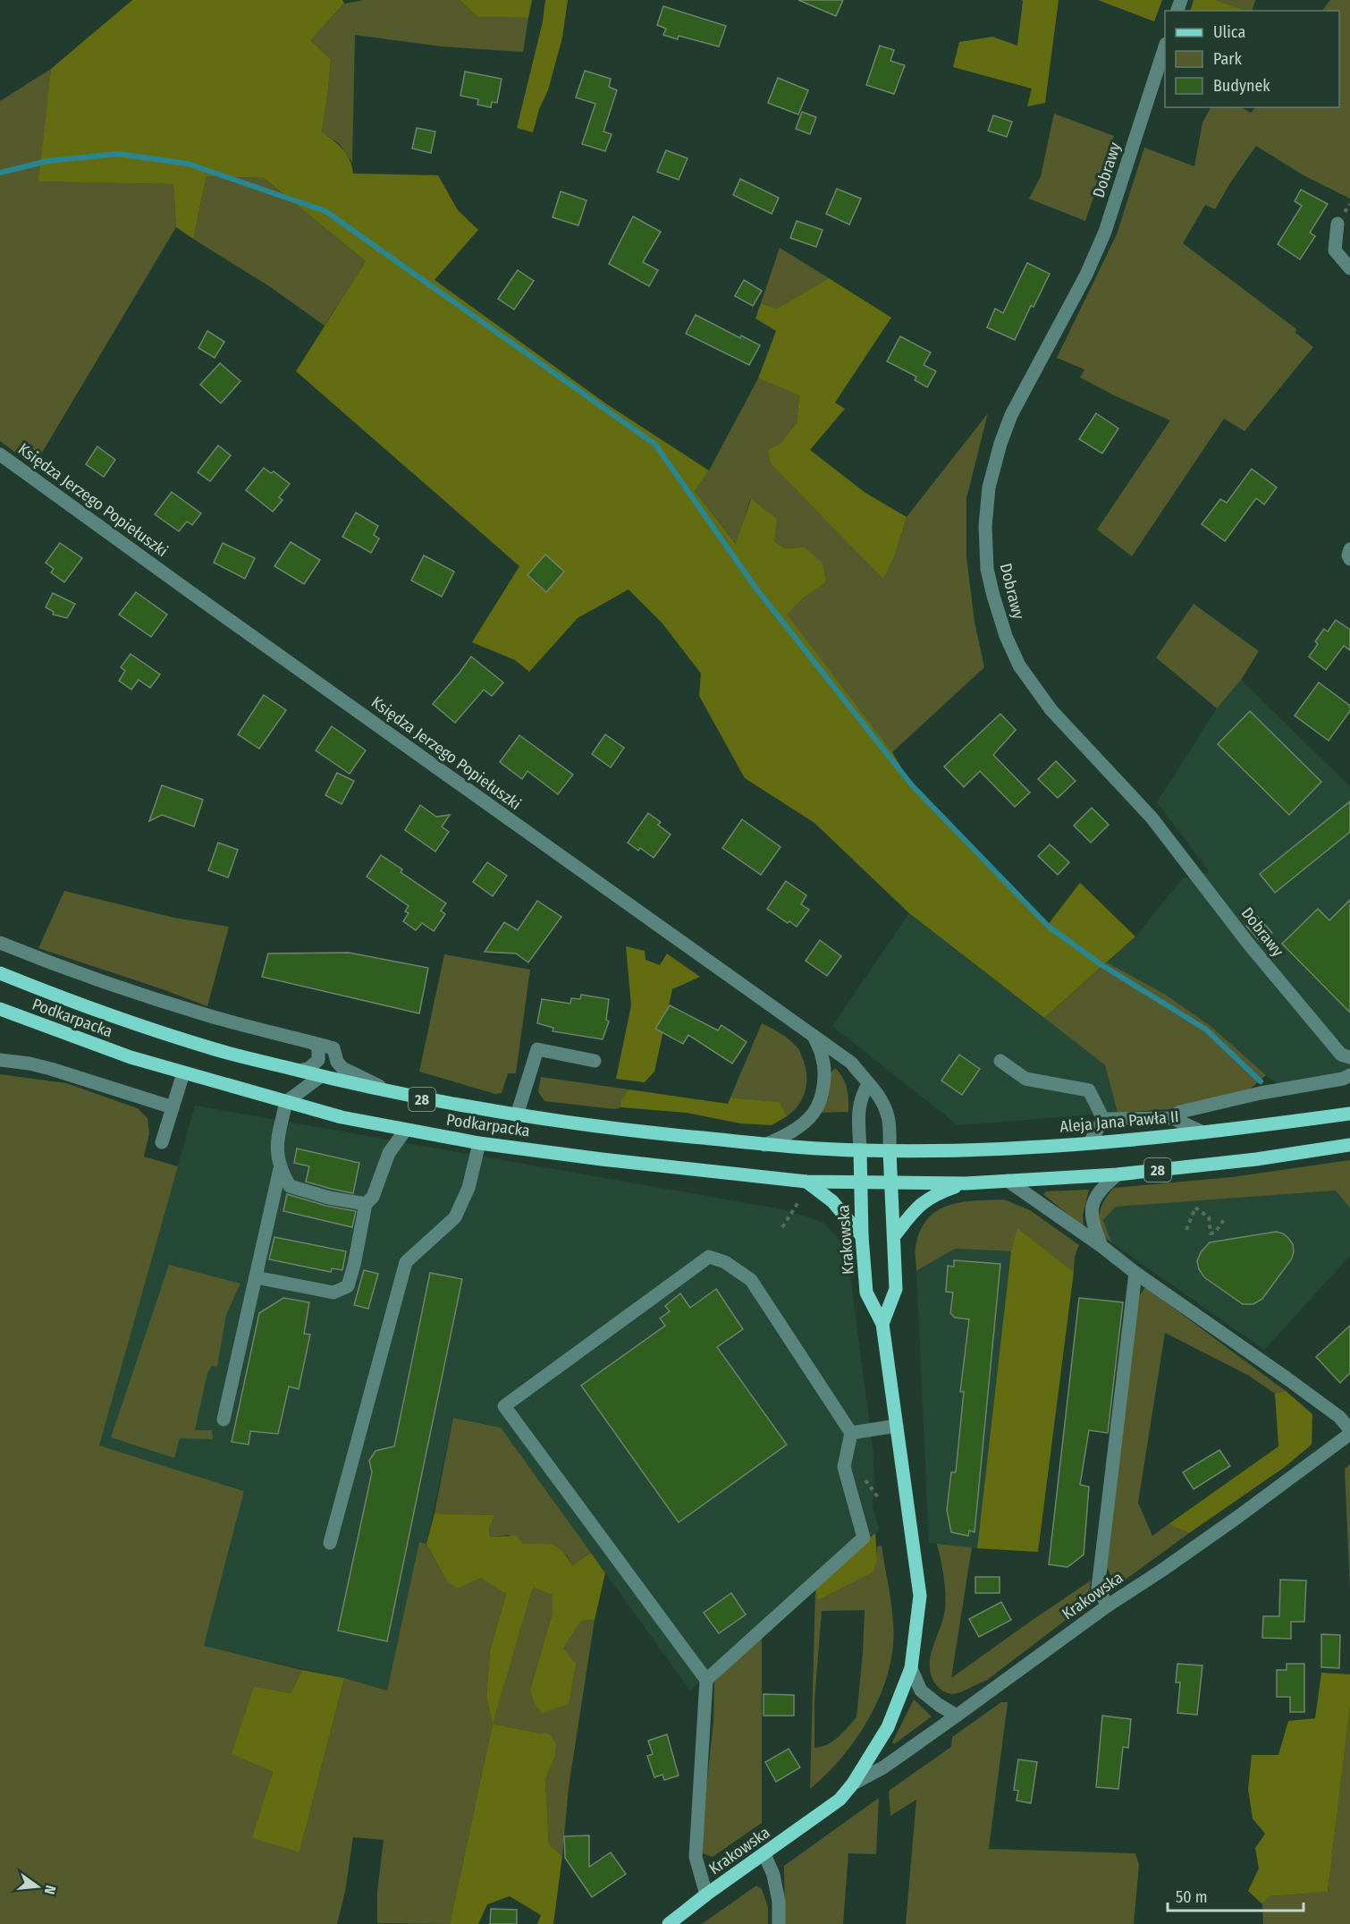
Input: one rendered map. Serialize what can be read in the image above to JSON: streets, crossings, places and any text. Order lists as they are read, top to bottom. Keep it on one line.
{"streets":{"main road":["Księdza Jerzego Popiełuszki","Podkarpacka","28","Aleja Jana Pawła II","Krakowska"],"street":["Dobrawy"]},"crossings":[["Księdza Jerzego Popiełuszki","Podkarpacka"],["Księdza Jerzego Popiełuszki","28"],["Księdza Jerzego Popiełuszki","Aleja Jana Pawła II"],["Księdza Jerzego Popiełuszki","Krakowska"],["Podkarpacka","28"],["Podkarpacka","Krakowska"],["28","Aleja Jana Pawła II"],["28","Krakowska"]],"legend":["Ulica","Park","Budynek"],"scale_bar":"50 m","north":"right"}
